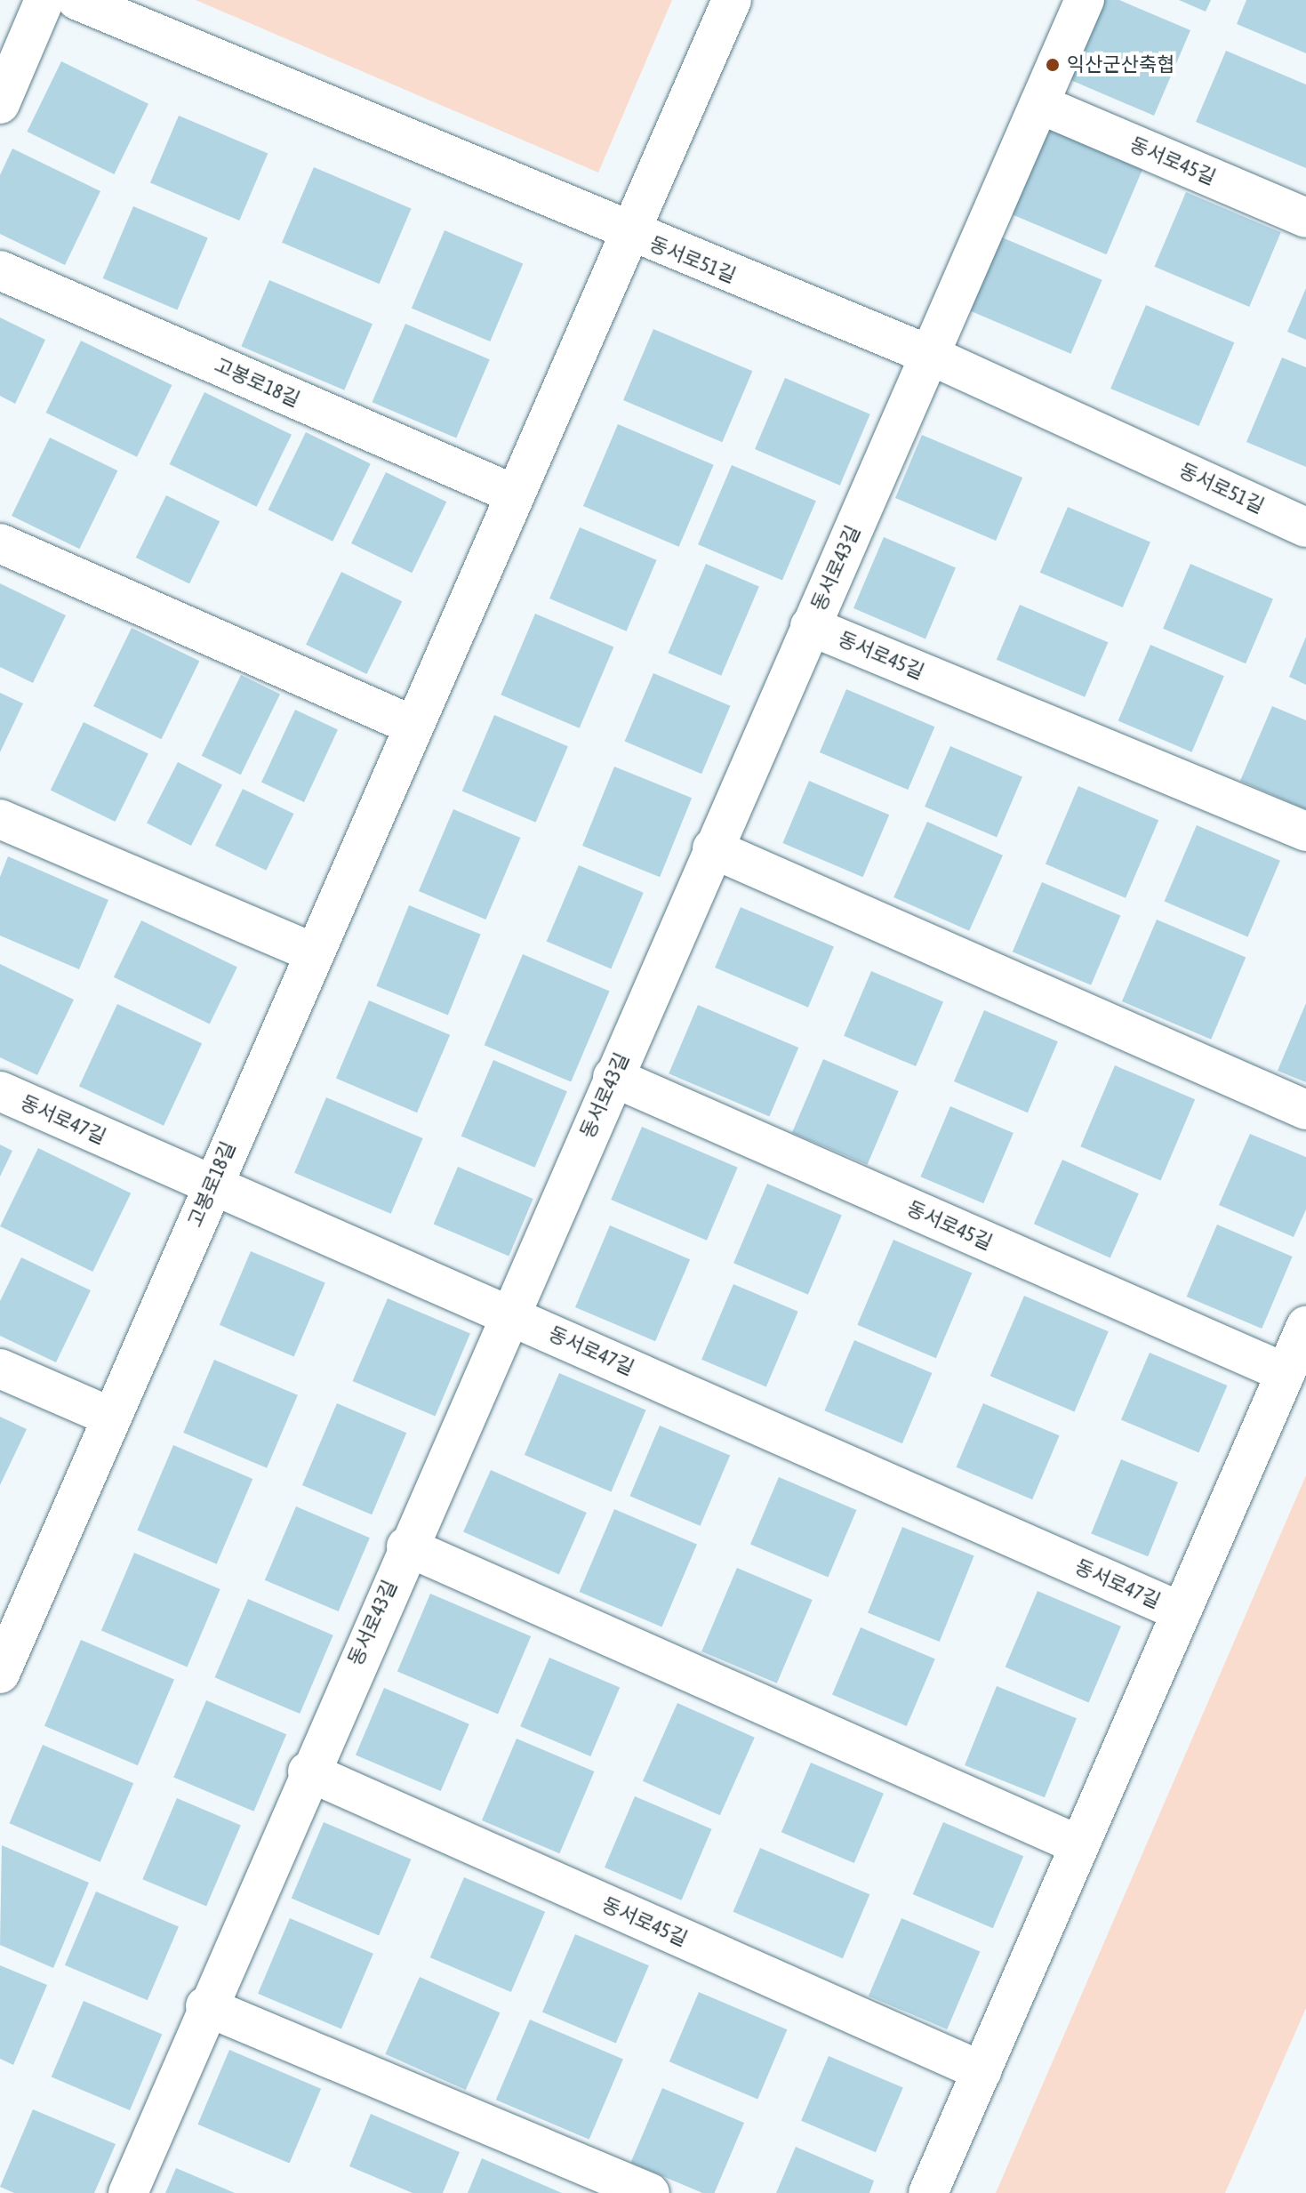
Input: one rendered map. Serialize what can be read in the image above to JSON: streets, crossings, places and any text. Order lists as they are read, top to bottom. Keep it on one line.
{"streets":{"street":["동서로45길","동서로51길","고봉로18길","동서로43길","동서로47길"]},"crossings":[["동서로45길","동서로43길"],["동서로51길","고봉로18길"],["동서로51길","동서로43길"],["고봉로18길","동서로47길"],["동서로43길","동서로47길"]],"places":["익산군산축협"]}
